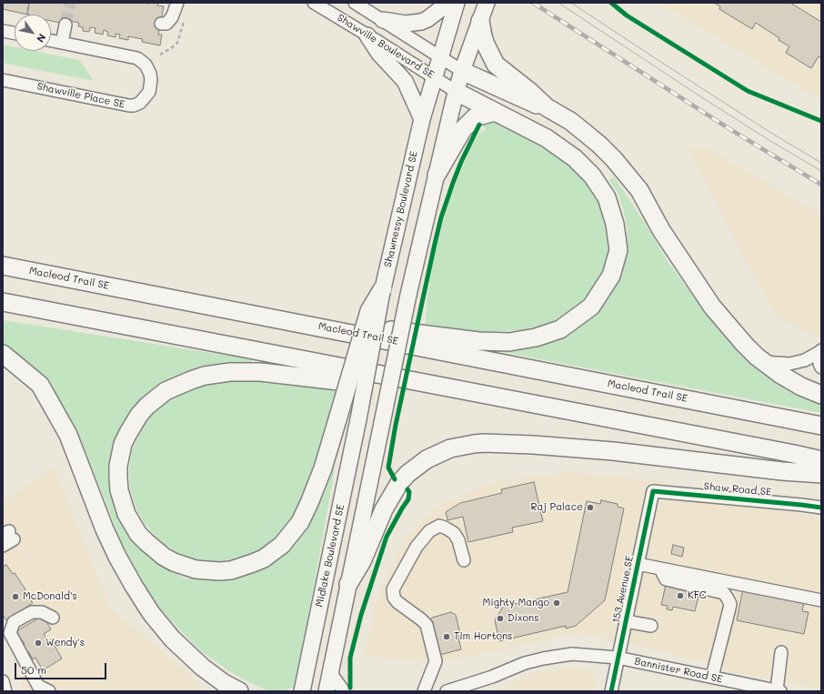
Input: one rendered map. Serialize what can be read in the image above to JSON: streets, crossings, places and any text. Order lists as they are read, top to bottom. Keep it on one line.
{"streets":{"highway":["Macleod Trail SE"],"main road":["Shawnessy Boulevard SE","Midlake Boulevard SE"],"street":["Shawville Boulevard SE","Shawville Place SE","Shaw Road SE","153 Avenue SE","Bannister Road SE"]},"crossings":[["Shawville Boulevard SE","Shawnessy Boulevard SE"],["Shawnessy Boulevard SE","Midlake Boulevard SE"],["Shaw Road SE","153 Avenue SE"],["153 Avenue SE","Bannister Road SE"]],"places":["Raj Palace","KFC","McDonald's","Mighty Mango","Dixons","Tim Hortons","Wendy's"],"scale_bar":"50 m","north":"bottom right"}
